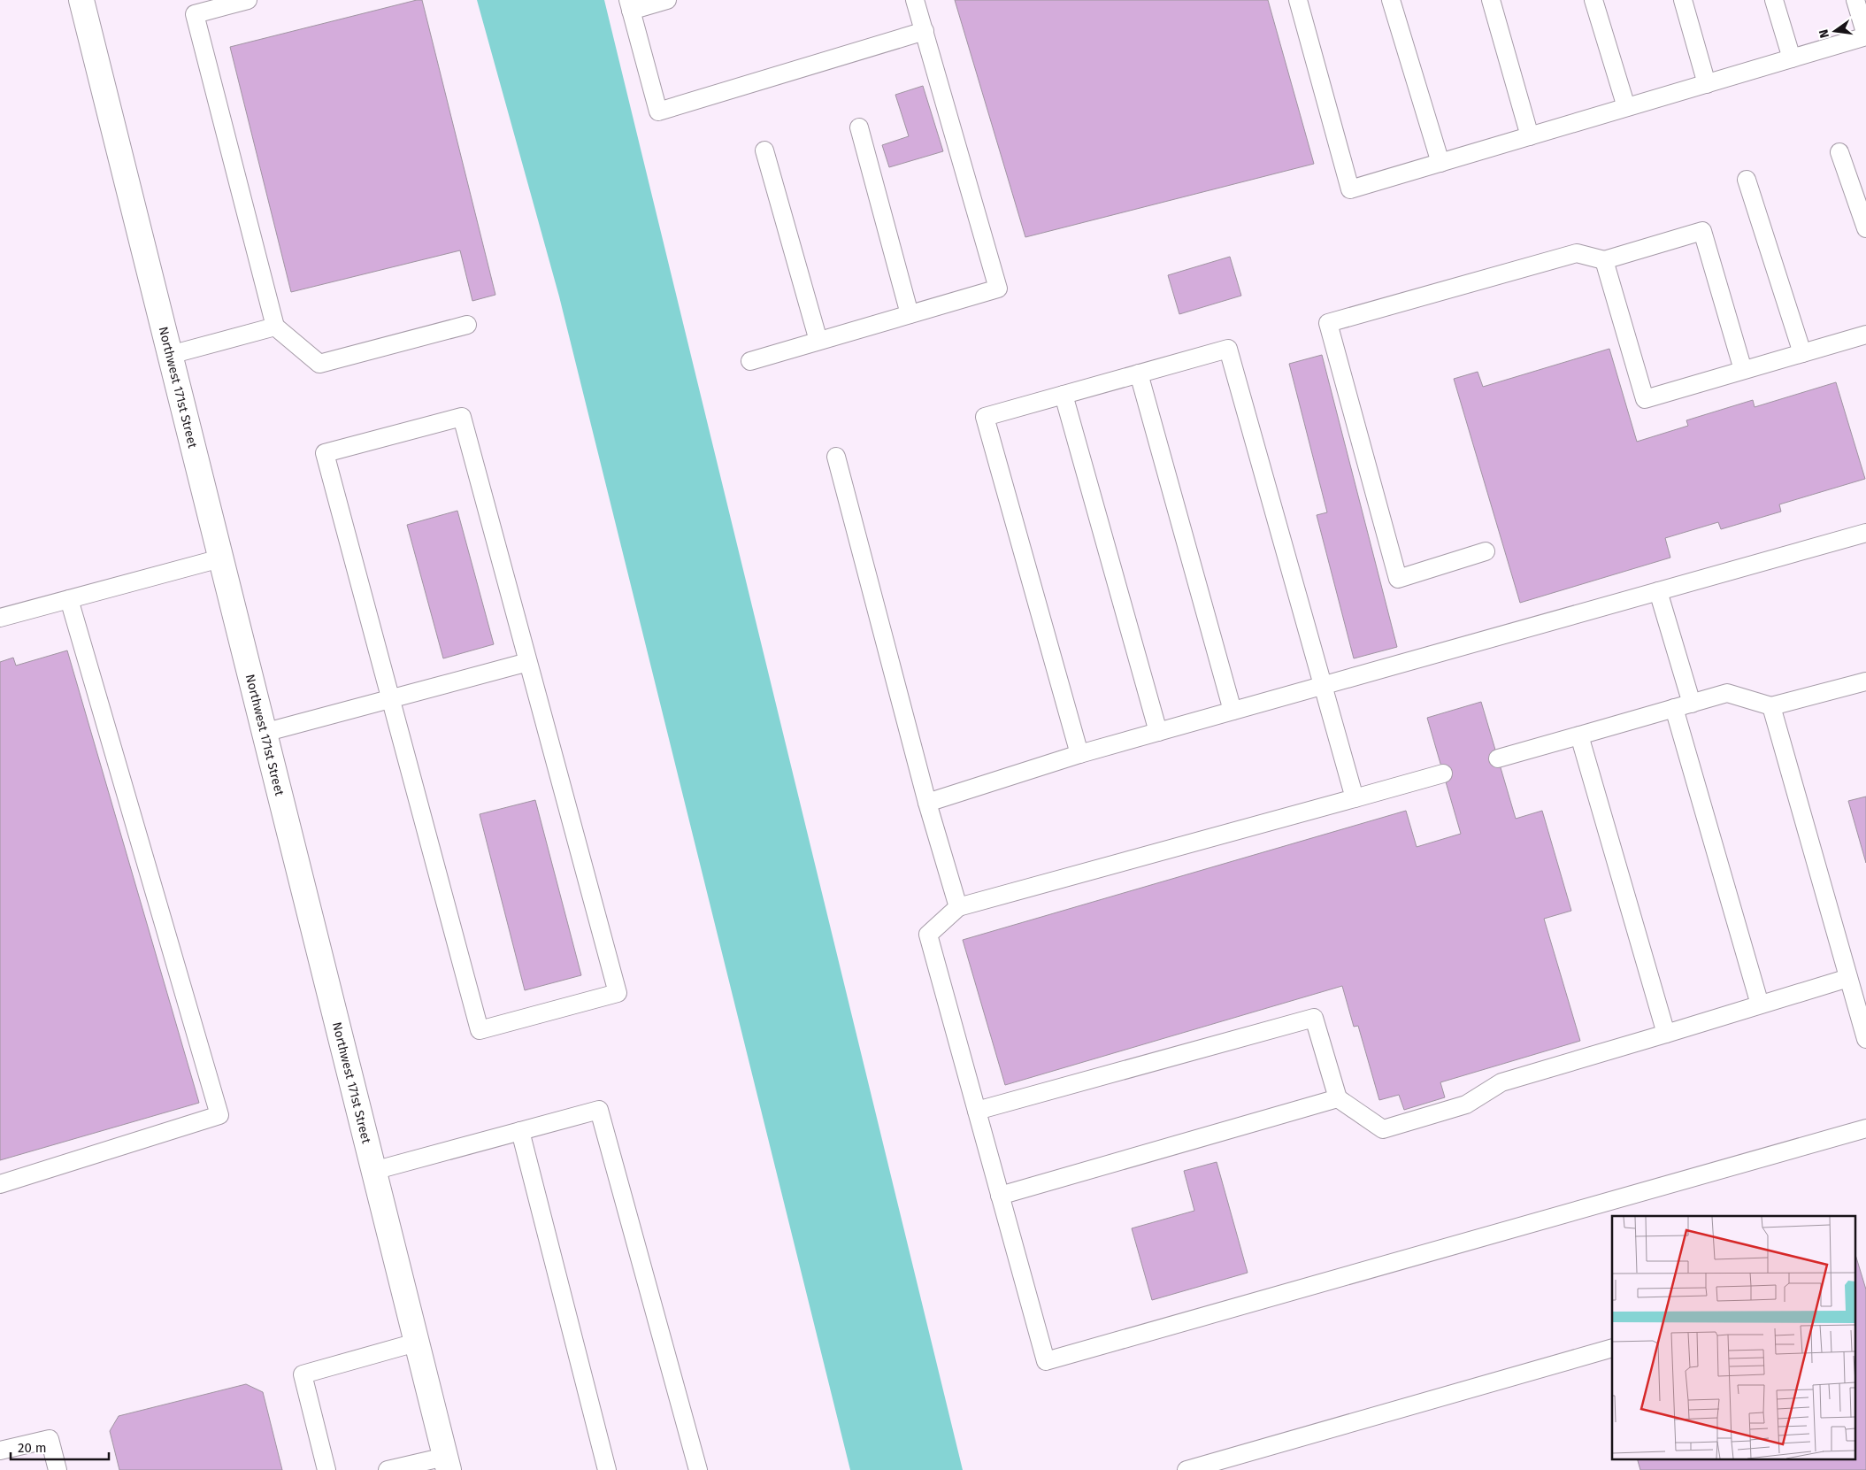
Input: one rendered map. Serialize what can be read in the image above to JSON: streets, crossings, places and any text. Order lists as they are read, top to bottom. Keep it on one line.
{"streets":{"street":["Northwest 171st Street"]},"scale_bar":"20 m","north":"left"}
